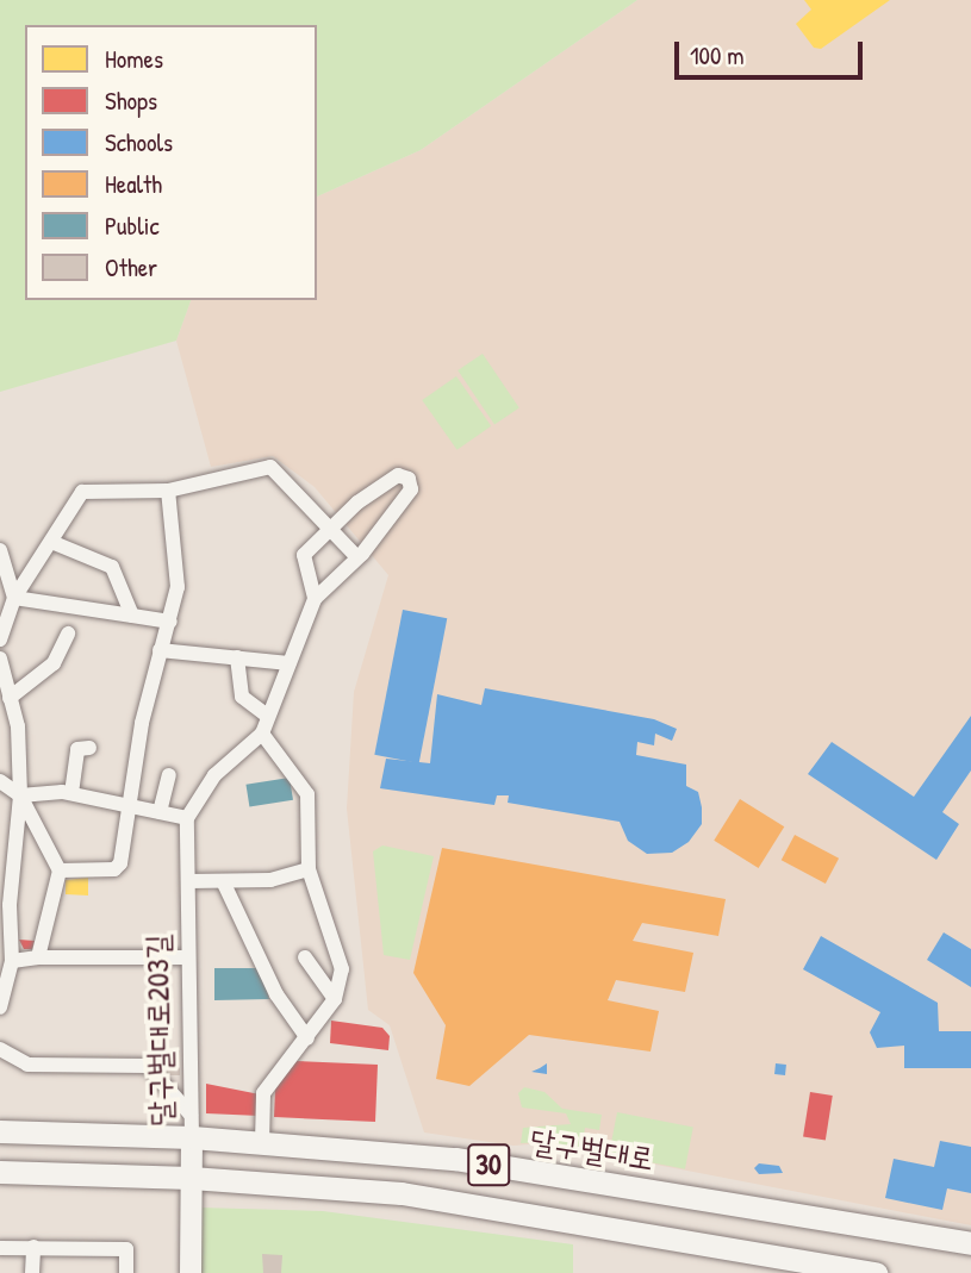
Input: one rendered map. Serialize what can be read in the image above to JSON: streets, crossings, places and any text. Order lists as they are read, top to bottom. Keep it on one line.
{"streets":{"main road":["달구벌대로","30"],"street":["달구벌대로203길"]},"crossings":[["달구벌대로203길","달구벌대로"],["달구벌대로203길","30"]],"legend":["Homes","Shops","Schools","Health","Public","Other"],"scale_bar":"100 m"}
